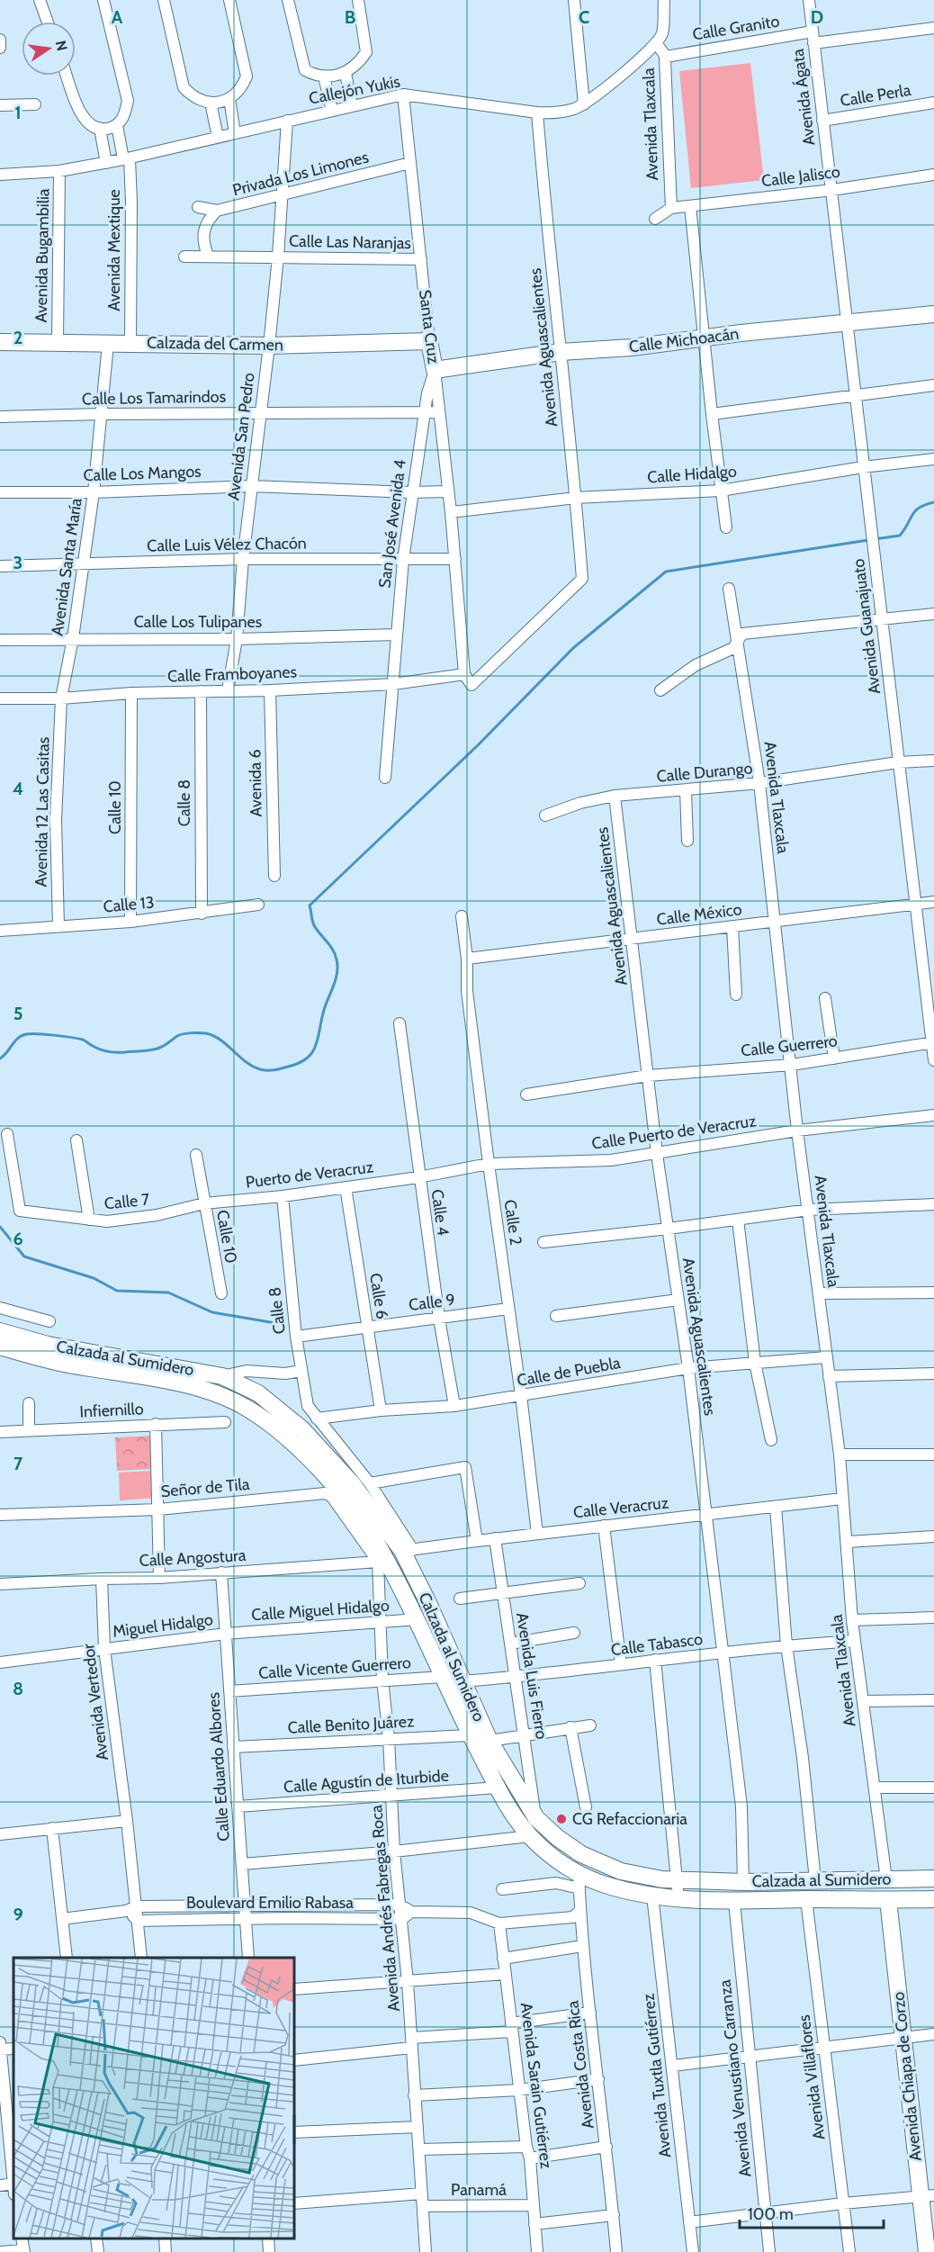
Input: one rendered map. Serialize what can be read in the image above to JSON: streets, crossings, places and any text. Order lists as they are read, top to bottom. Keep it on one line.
{"streets":{"main road":["Santa Cruz","Calle Michoacán","Calzada del Carmen","Calzada al Sumidero","Avenida Chiapa de Corzo"],"street":["Calle Granito","Callejón Yukis","Calle Perla","Avenida Ágata","Avenida Tlaxcala","Privada Los Limones","Calle Jalisco","Calle Las Naranjas","Avenida Mextique","Avenida Bugambilia","Avenida Aguascalientes","Calle Los Tamarindos","Avenida San Pedro","Calle Los Mangos","Calle Hidalgo","San José Avenida 4","Calle Luis Vélez Chacón","Avenida Santa María","Calle Los Tulipanes","Avenida Guanajuato","Calle Framboyanes","Calle Durango","Avenida 6","Calle 8","Calle 10","Avenida 12 Las Casitas","Calle 13","Calle México","Calle Guerrero","Calle Puerto de Veracruz","Puerto de Veracruz","Calle 7","Calle 4","Calle 2","Calle 6","Calle 9","Calle de Puebla","Infiernillo","Señor de Tila","Calle Veracruz","Calle Angostura","Calle Miguel Hidalgo","Miguel Hidalgo","Calle Tabasco","Calle Vicente Guerrero","Avenida Luis Fierro","Avenida Vertedor","Calle Benito Juárez","Calle Eduardo Albores","Calle Agustín de Iturbide","Boulevard Emilio Rabasa","Avenida Andrés Fabregas Roca","Avenida Costa Rica","Avenida Tuxtla Gutiérrez","Avenida Villaflores","Avenida Venustiano Carranza","Avenida Sarain Gutiérrez","Panamá"]},"crossings":[["Calle Granito","Avenida Ágata"],["Calle Granito","Avenida Tlaxcala"],["Callejón Yukis","Avenida Tlaxcala"],["Callejón Yukis","Avenida Mextique"],["Callejón Yukis","Avenida Bugambilia"],["Callejón Yukis","Santa Cruz"],["Callejón Yukis","Avenida Aguascalientes"],["Callejón Yukis","Avenida San Pedro"],["Calle Perla","Avenida Ágata"],["Avenida Ágata","Calle Jalisco"],["Avenida Ágata","Avenida Guanajuato"],["Avenida Tlaxcala","Calle Jalisco"],["Avenida Tlaxcala","Calle Durango"],["Avenida Tlaxcala","Calle México"],["Avenida Tlaxcala","Calle Guerrero"],["Avenida Tlaxcala","Calle Puerto de Veracruz"],["Avenida Tlaxcala","Calzada al Sumidero"],["Avenida Tlaxcala","Calle de Puebla"],["Avenida Tlaxcala","Calle Veracruz"],["Avenida Tlaxcala","Calle Tabasco"],["Privada Los Limones","Santa Cruz"],["Privada Los Limones","Avenida San Pedro"],["Calle Jalisco","Avenida Guanajuato"],["Calle Las Naranjas","Santa Cruz"],["Calle Las Naranjas","Avenida San Pedro"],["Avenida Mextique","Calzada del Carmen"],["Avenida Bugambilia","Calzada del Carmen"],["Santa Cruz","Calle Michoacán"],["Santa Cruz","Calzada del Carmen"],["Santa Cruz","Avenida Aguascalientes"],["Santa Cruz","Calle Los Tamarindos"],["Santa Cruz","Calle Los Mangos"],["Santa Cruz","Calle Hidalgo"],["Santa Cruz","San José Avenida 4"],["Santa Cruz","Calle Luis Vélez Chacón"],["Santa Cruz","Calle Framboyanes"],["Calle Michoacán","Avenida Aguascalientes"],["Calle Michoacán","San José Avenida 4"],["Calle Michoacán","Avenida Guanajuato"],["Calzada del Carmen","Avenida San Pedro"],["Calzada del Carmen","Avenida Santa María"],["Avenida Aguascalientes","Calle Hidalgo"],["Avenida Aguascalientes","Calle Framboyanes"],["Avenida Aguascalientes","Calle Durango"],["Avenida Aguascalientes","Calle México"],["Avenida Aguascalientes","Calle Guerrero"],["Avenida Aguascalientes","Calle Puerto de Veracruz"],["Avenida Aguascalientes","Calzada al Sumidero"],["Avenida Aguascalientes","Calle de Puebla"],["Avenida Aguascalientes","Calle Veracruz"],["Avenida Aguascalientes","Calle Tabasco"],["Calle Los Tamarindos","Avenida San Pedro"],["Calle Los Tamarindos","San José Avenida 4"],["Calle Los Tamarindos","Avenida Santa María"],["Avenida San Pedro","Calle Los Mangos"],["Avenida San Pedro","Calle Luis Vélez Chacón"],["Avenida San Pedro","Calle Los Tulipanes"],["Avenida San Pedro","Calle Framboyanes"],["Calle Los Mangos","San José Avenida 4"],["Calle Los Mangos","Avenida Santa María"],["Calle Hidalgo","Avenida Guanajuato"],["San José Avenida 4","Calle Luis Vélez Chacón"],["San José Avenida 4","Calle Los Tulipanes"],["San José Avenida 4","Calle Framboyanes"],["Calle Luis Vélez Chacón","Avenida Santa María"],["Avenida Santa María","Calle Los Tulipanes"],["Avenida Santa María","Calle Framboyanes"],["Avenida Santa María","Avenida 12 Las Casitas"],["Avenida Guanajuato","Calle Durango"],["Avenida Guanajuato","Calle México"],["Avenida Guanajuato","Calle Guerrero"],["Calle Framboyanes","Avenida 6"],["Calle Framboyanes","Calle 8"],["Calle Framboyanes","Calle 10"],["Calle Framboyanes","Avenida 12 Las Casitas"],["Calle 8","Calle 13"],["Calle 8","Puerto de Veracruz"],["Calle 8","Calle 9"],["Calle 8","Calzada al Sumidero"],["Calle 8","Calle de Puebla"],["Calle 8","Calle Veracruz"],["Calle 10","Calle 13"],["Calle 10","Puerto de Veracruz"],["Calle 10","Calle 7"],["Avenida 12 Las Casitas","Calle 13"],["Calle México","Calle 2"],["Calle Puerto de Veracruz","Puerto de Veracruz"],["Calle Puerto de Veracruz","Calle 4"],["Calle Puerto de Veracruz","Calle 2"],["Puerto de Veracruz","Calle 7"],["Puerto de Veracruz","Calle 4"],["Puerto de Veracruz","Calle 6"],["Calle 4","Calle 9"],["Calle 4","Calle de Puebla"],["Calle 2","Calle 9"],["Calle 2","Calle de Puebla"],["Calle 2","Calle Veracruz"],["Calle 6","Calle 9"],["Calle 6","Calle de Puebla"],["Calzada al Sumidero","Señor de Tila"],["Calzada al Sumidero","Calle Veracruz"],["Calzada al Sumidero","Calle Angostura"],["Calzada al Sumidero","Calle Miguel Hidalgo"],["Calzada al Sumidero","Calle Tabasco"],["Calzada al Sumidero","Calle Vicente Guerrero"],["Calzada al Sumidero","Avenida Luis Fierro"],["Calzada al Sumidero","Calle Benito Juárez"],["Calzada al Sumidero","Calle Agustín de Iturbide"],["Calzada al Sumidero","Avenida Andrés Fabregas Roca"],["Calzada al Sumidero","Avenida Costa Rica"],["Calzada al Sumidero","Avenida Tuxtla Gutiérrez"],["Calzada al Sumidero","Avenida Chiapa de Corzo"],["Calzada al Sumidero","Avenida Villaflores"],["Calzada al Sumidero","Avenida Venustiano Carranza"],["Señor de Tila","Calle Angostura"],["Señor de Tila","Avenida Andrés Fabregas Roca"],["Calle Veracruz","Avenida Luis Fierro"],["Calle Angostura","Avenida Vertedor"],["Calle Angostura","Calle Eduardo Albores"],["Calle Angostura","Avenida Andrés Fabregas Roca"],["Calle Miguel Hidalgo","Miguel Hidalgo"],["Calle Miguel Hidalgo","Calle Eduardo Albores"],["Calle Miguel Hidalgo","Avenida Andrés Fabregas Roca"],["Miguel Hidalgo","Avenida Vertedor"],["Miguel Hidalgo","Calle Eduardo Albores"],["Calle Tabasco","Avenida Luis Fierro"],["Calle Vicente Guerrero","Calle Eduardo Albores"],["Calle Vicente Guerrero","Avenida Andrés Fabregas Roca"],["Avenida Vertedor","Boulevard Emilio Rabasa"],["Calle Benito Juárez","Calle Eduardo Albores"],["Calle Benito Juárez","Avenida Andrés Fabregas Roca"],["Calle Eduardo Albores","Calle Agustín de Iturbide"],["Calle Eduardo Albores","Boulevard Emilio Rabasa"],["Calle Agustín de Iturbide","Avenida Andrés Fabregas Roca"],["Boulevard Emilio Rabasa","Avenida Andrés Fabregas Roca"],["Boulevard Emilio Rabasa","Avenida Sarain Gutiérrez"],["Avenida Andrés Fabregas Roca","Panamá"],["Avenida Sarain Gutiérrez","Panamá"]],"places":["CG Refaccionaria"],"scale_bar":"100 m","north":"right","grid":{"columns":["A","B","C","D"],"rows":["1","2","3","4","5","6","7","8","9"]}}
